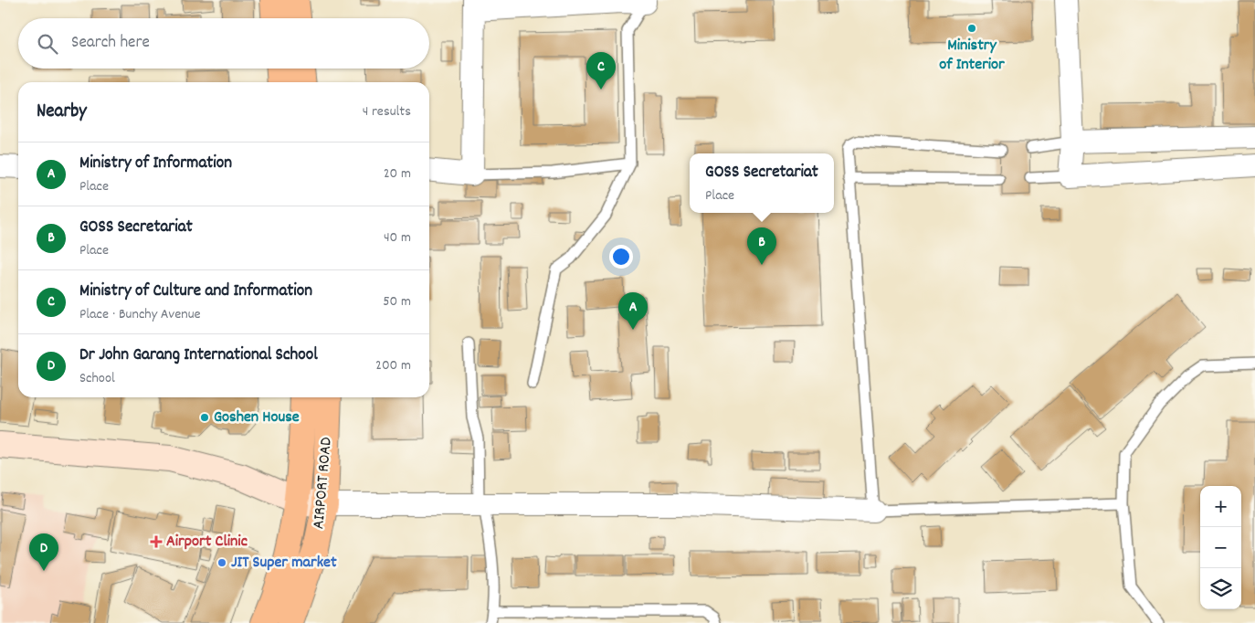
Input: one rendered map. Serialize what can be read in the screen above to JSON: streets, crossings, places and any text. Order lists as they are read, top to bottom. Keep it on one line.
{"streets":{"main road":["AIRPORT ROAD"]},"places":{"other":["Ministry of Interior","Goshen House","JIT Super market"],"health":["Airport Clinic"]},"page":{"search":"Search here","pins":["C","B","A","D"],"heading":["Nearby","4 results"],"list":[{"mark":"A","name":"Ministry of Information","note":"Place","value":"20 m"},{"mark":"B","name":"GOSS Secretariat","note":"Place","value":"40 m"},{"mark":"C","name":"Ministry of Culture and Information","note":"Place · Bunchy Avenue","value":"50 m"},{"mark":"D","name":"Dr John Garang International School","note":"School","value":"200 m"}],"popup":["GOSS Secretariat","Place"],"map_buttons":["+","−"]}}
